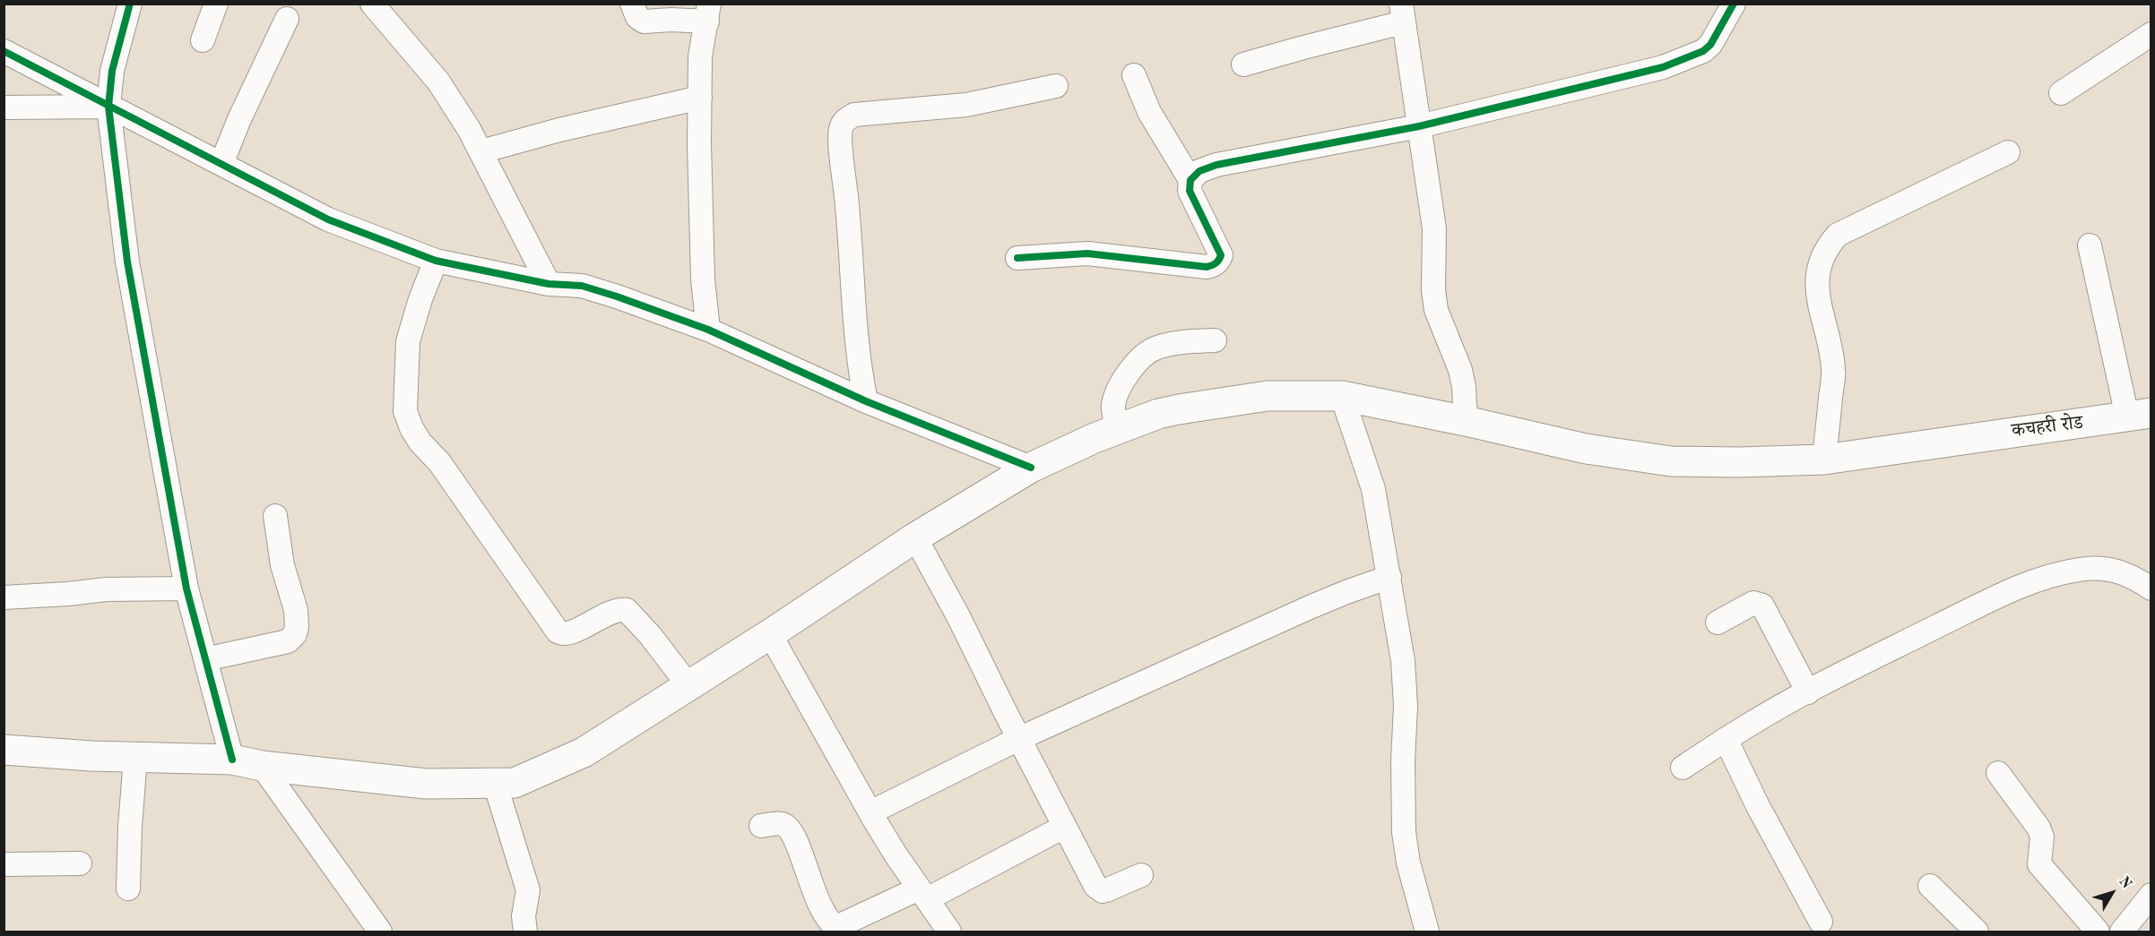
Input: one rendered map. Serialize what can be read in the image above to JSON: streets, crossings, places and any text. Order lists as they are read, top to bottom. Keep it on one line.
{"streets":{"main road":["कचहरी रोड"]},"north":"top right"}
